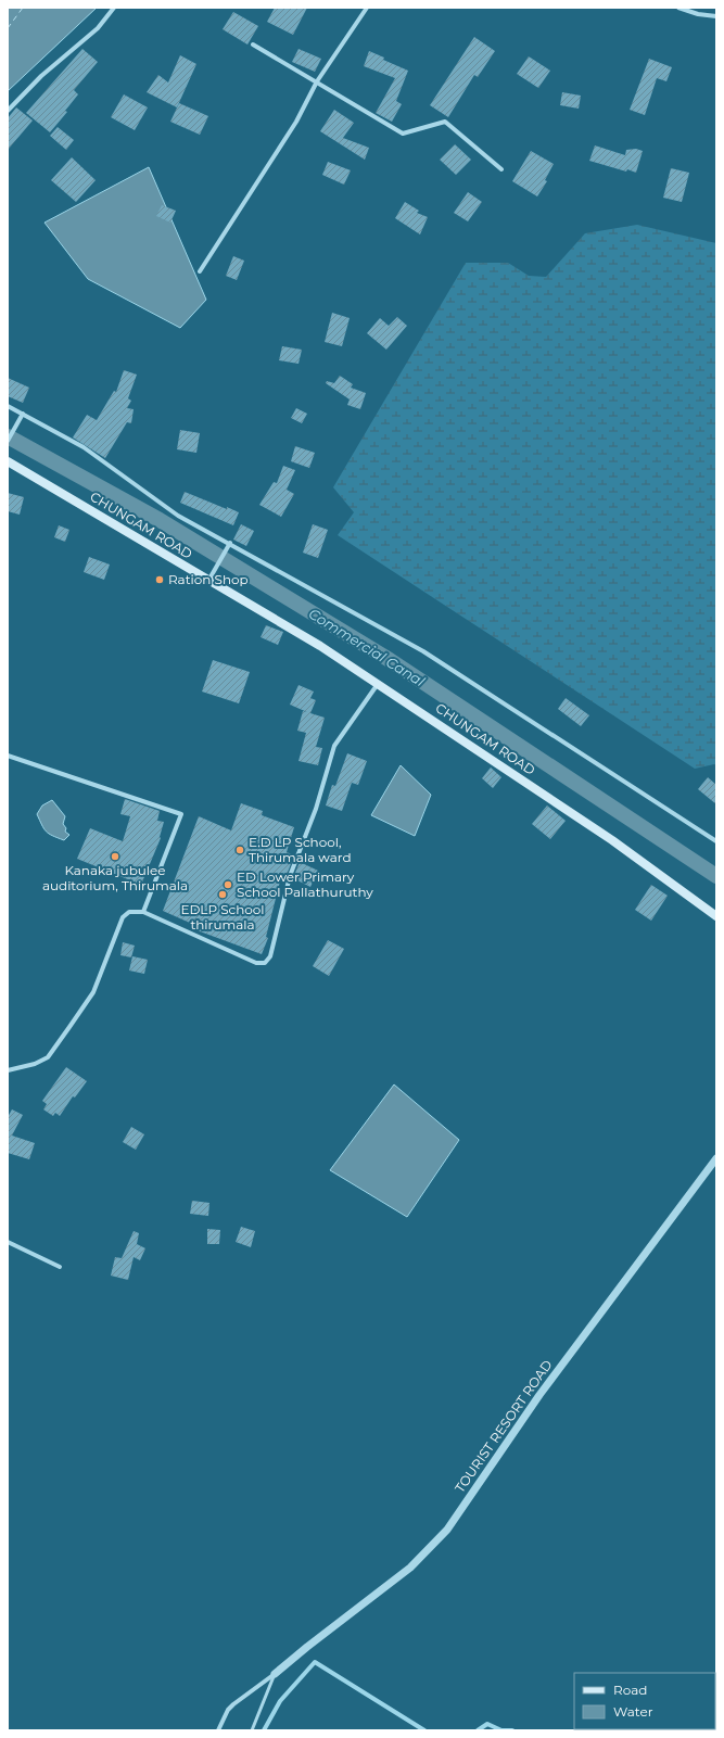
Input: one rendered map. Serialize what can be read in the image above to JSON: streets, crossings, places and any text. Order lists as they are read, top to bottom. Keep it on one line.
{"streets":{"main road":["CHUNGAM ROAD"],"street":["TOURIST RESORT ROAD"]},"water":["Commercial Canal"],"places":["Ration Shop","E.D LP School, Thirumala ward","Kanaka jubulee auditorium, Thirumala","ED Lower Primary School Pallathuruthy","EDLP School thirumala"],"legend":["Road","Water"]}
